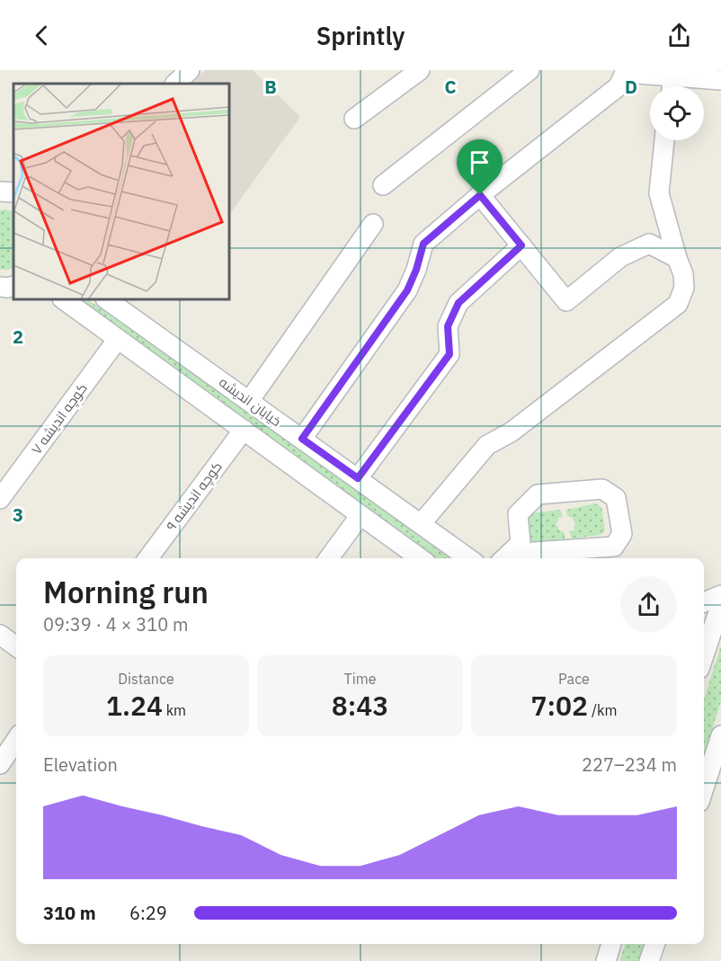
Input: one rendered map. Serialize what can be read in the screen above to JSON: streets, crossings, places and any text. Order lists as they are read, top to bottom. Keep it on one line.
{"streets":{"street":["خیابان اندیشه","کوچه اندیشه ۷","کوچه اندیشه ۹"]},"crossings":[["خیابان اندیشه","کوچه اندیشه ۷"],["خیابان اندیشه","کوچه اندیشه ۹"]],"page":{"header":"Sprintly","heading":["Morning run","09:39 · 4 × 310 m"],"stats":[["Distance","1.24 km"],["Time","8:43"],["Pace","7:02 /km"]],"chart":["Elevation","227–234 m"],"list":[{"name":"310 m","note":"6:29"}]},"grid":{"columns":["B","C","D"],"rows":["2","3"]}}
